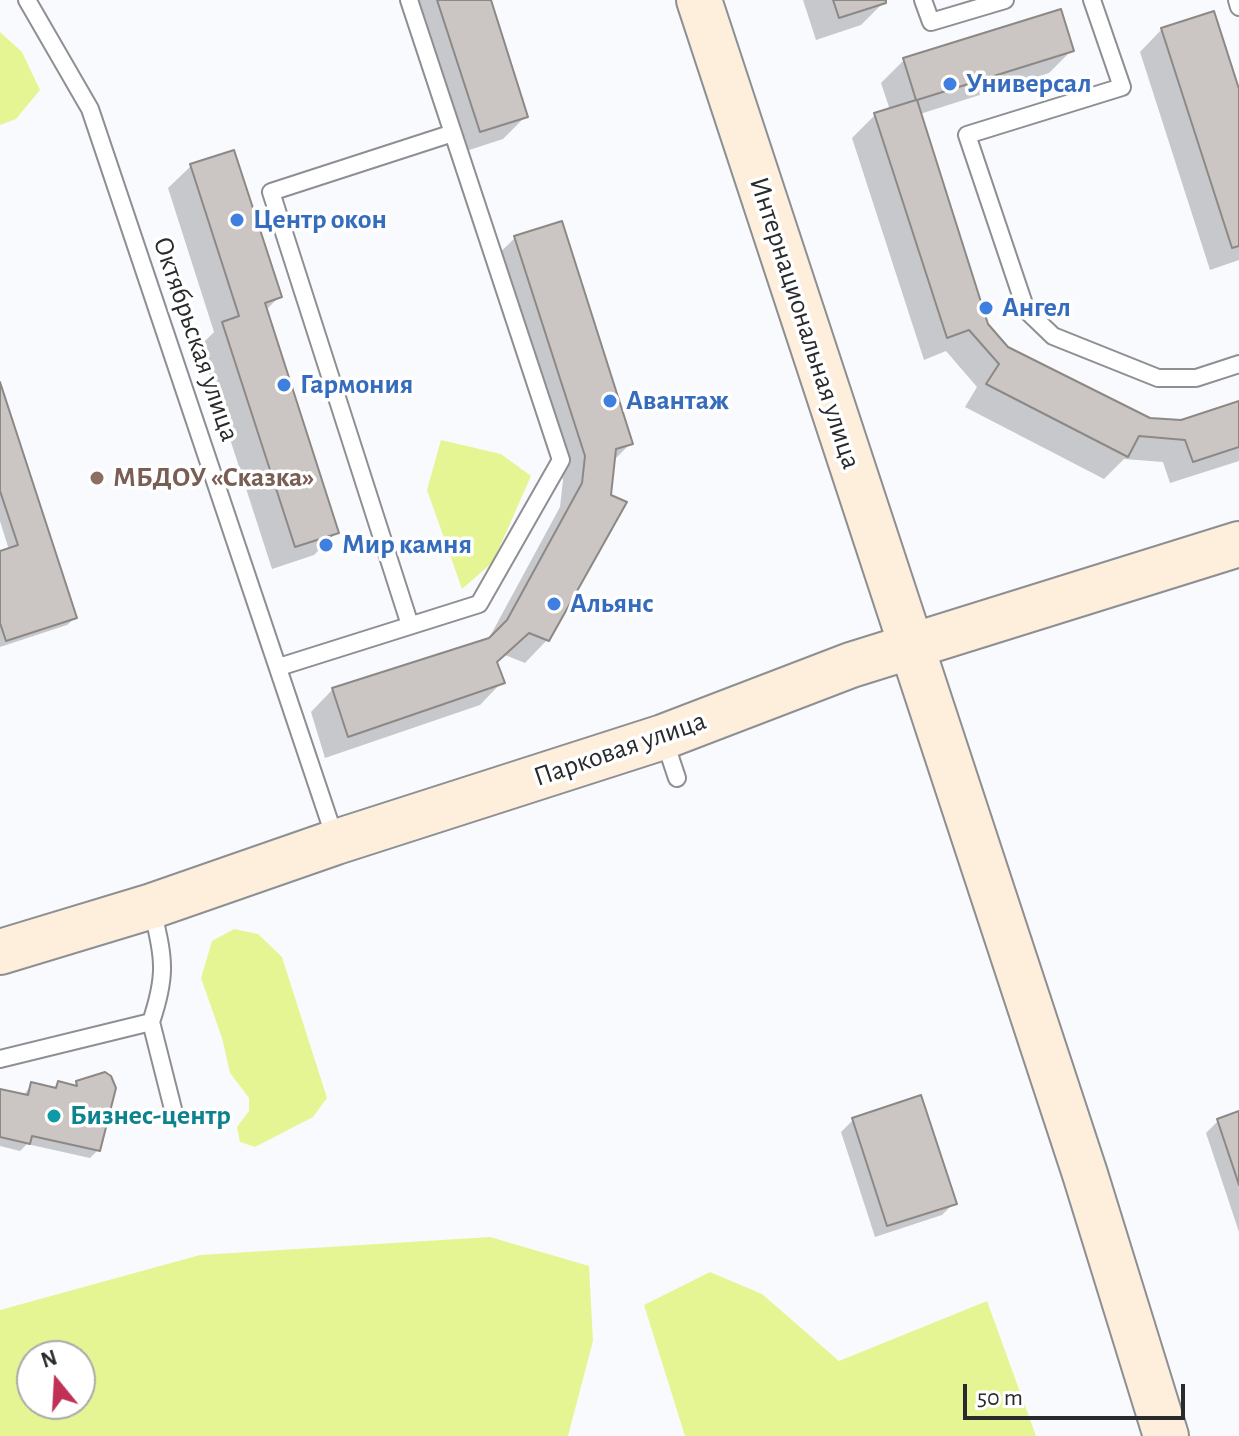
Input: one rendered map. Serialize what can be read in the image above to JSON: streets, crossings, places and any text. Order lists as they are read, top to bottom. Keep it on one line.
{"streets":{"street":["Интернациональная улица","Парковая улица"],"lane":["Октябрьская улица"]},"crossings":[["Интернациональная улица","Парковая улица"],["Октябрьская улица","Парковая улица"]],"places":["Универсал","Центр окон","Ангел","Гармония","Авантаж","МБДОУ «Сказка»","Мир камня","Альянс","Бизнес-центр"],"scale_bar":"50 m","north":"top"}
